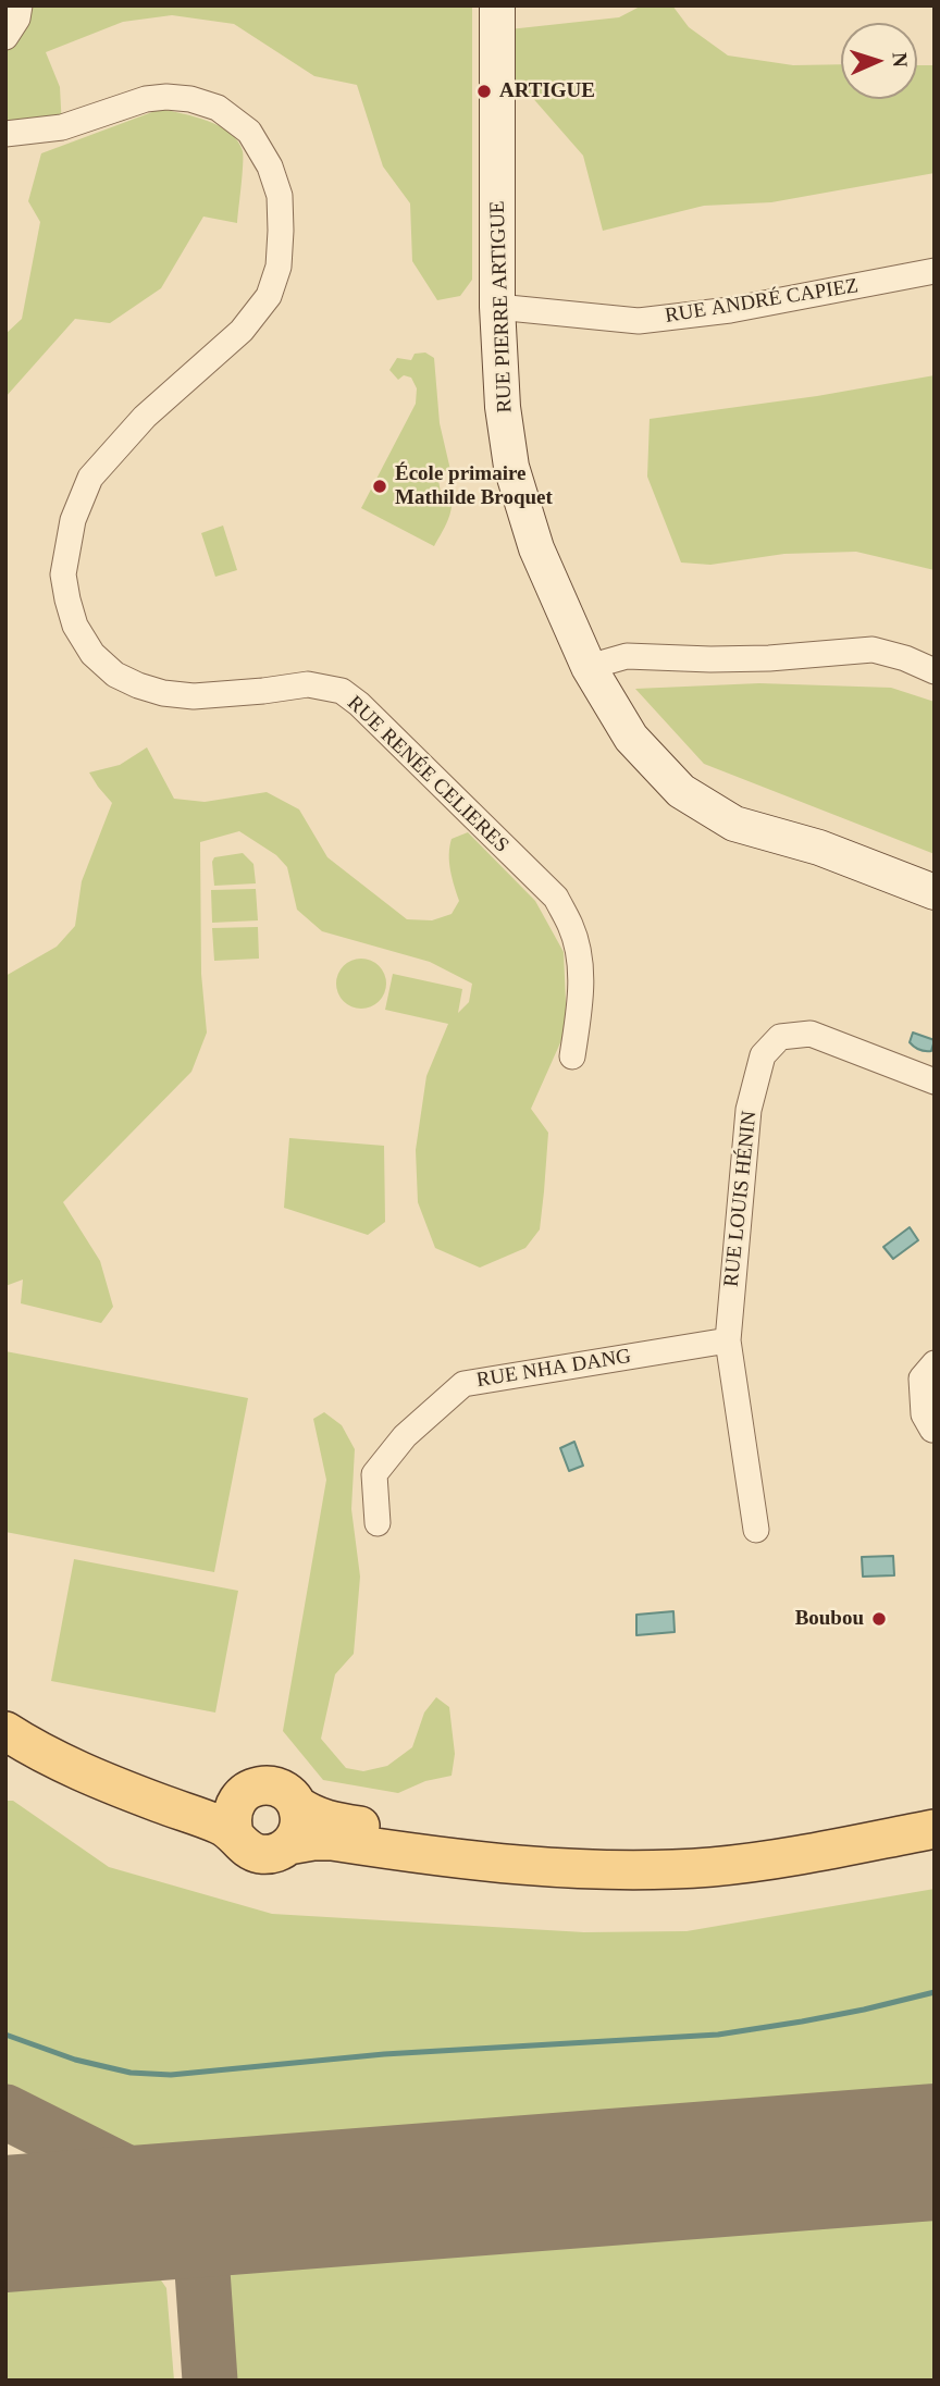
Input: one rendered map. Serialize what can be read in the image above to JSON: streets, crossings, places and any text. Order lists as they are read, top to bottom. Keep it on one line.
{"streets":{"main road":["RUE PIERRE ARTIGUE"],"street":["RUE ANDRÉ CAPIEZ","RUE RENÉE CELIERES","RUE LOUIS HÉNIN","RUE NHA DANG"]},"crossings":[["RUE ANDRÉ CAPIEZ","RUE PIERRE ARTIGUE"],["RUE LOUIS HÉNIN","RUE NHA DANG"]],"places":["ARTIGUE","École primaire Mathilde Broquet","Boubou"],"north":"right"}
